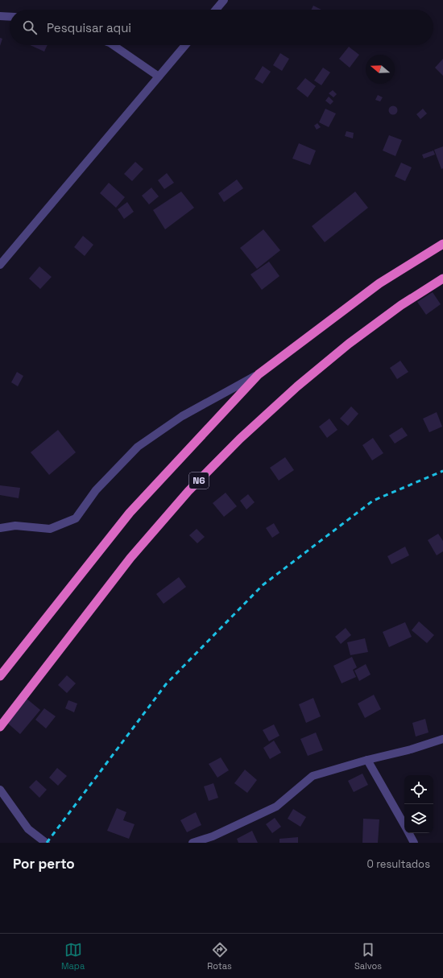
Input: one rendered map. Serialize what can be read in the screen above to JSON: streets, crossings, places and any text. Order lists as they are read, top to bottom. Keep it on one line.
{"streets":{"highway":["N6"]},"north":"left","page":{"search":"Pesquisar aqui","heading":["Por perto","0 resultados"],"nav":["Mapa","Rotas","Salvos"]}}
